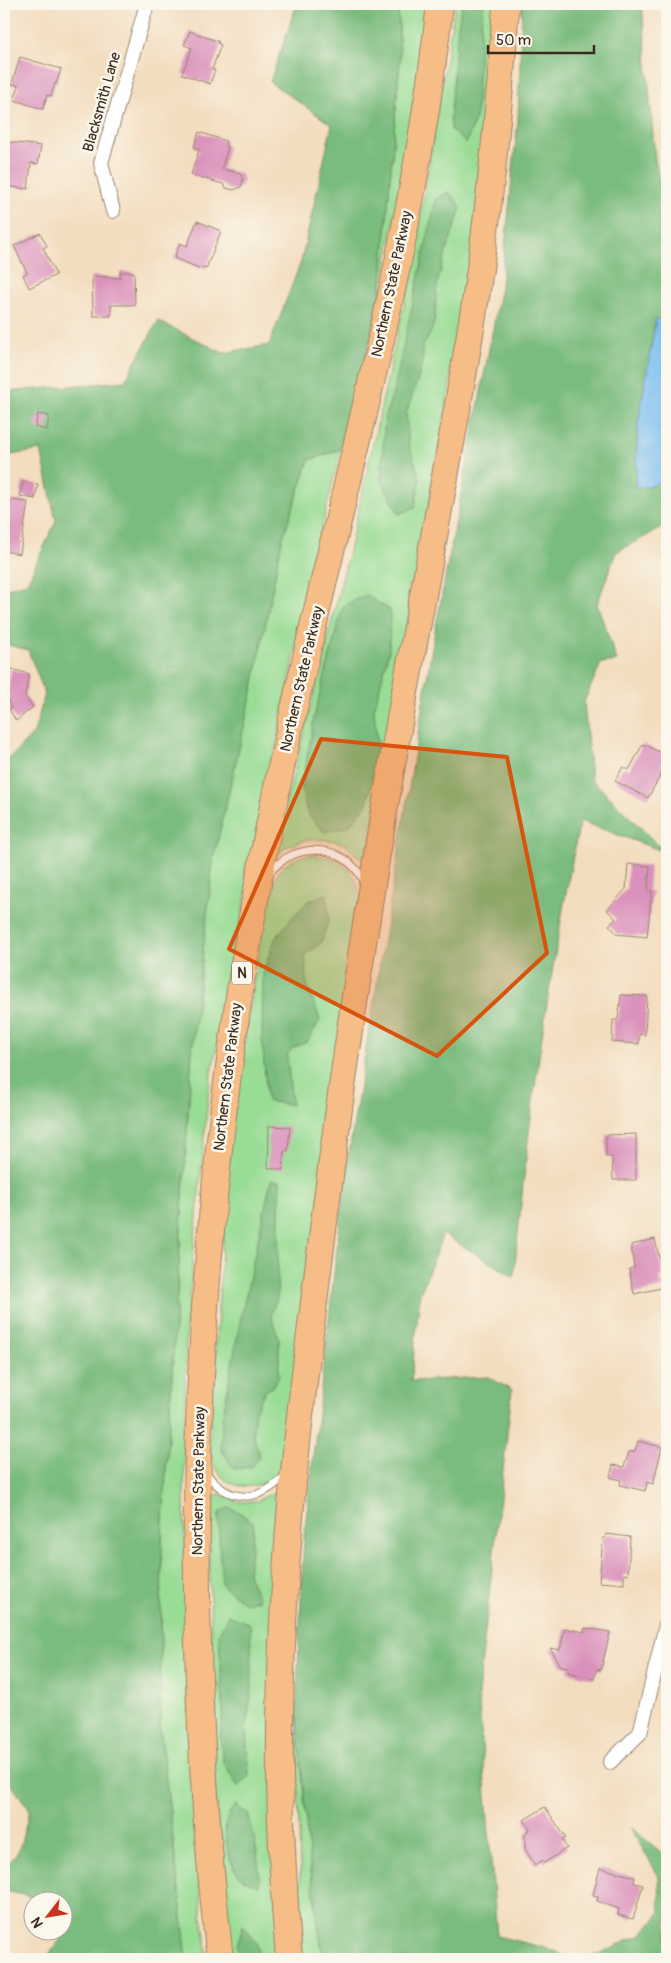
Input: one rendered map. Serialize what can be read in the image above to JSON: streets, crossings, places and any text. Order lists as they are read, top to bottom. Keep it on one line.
{"streets":{"highway":["Northern State Parkway","N"],"street":["Blacksmith Lane"]},"scale_bar":"50 m","north":"bottom left"}
